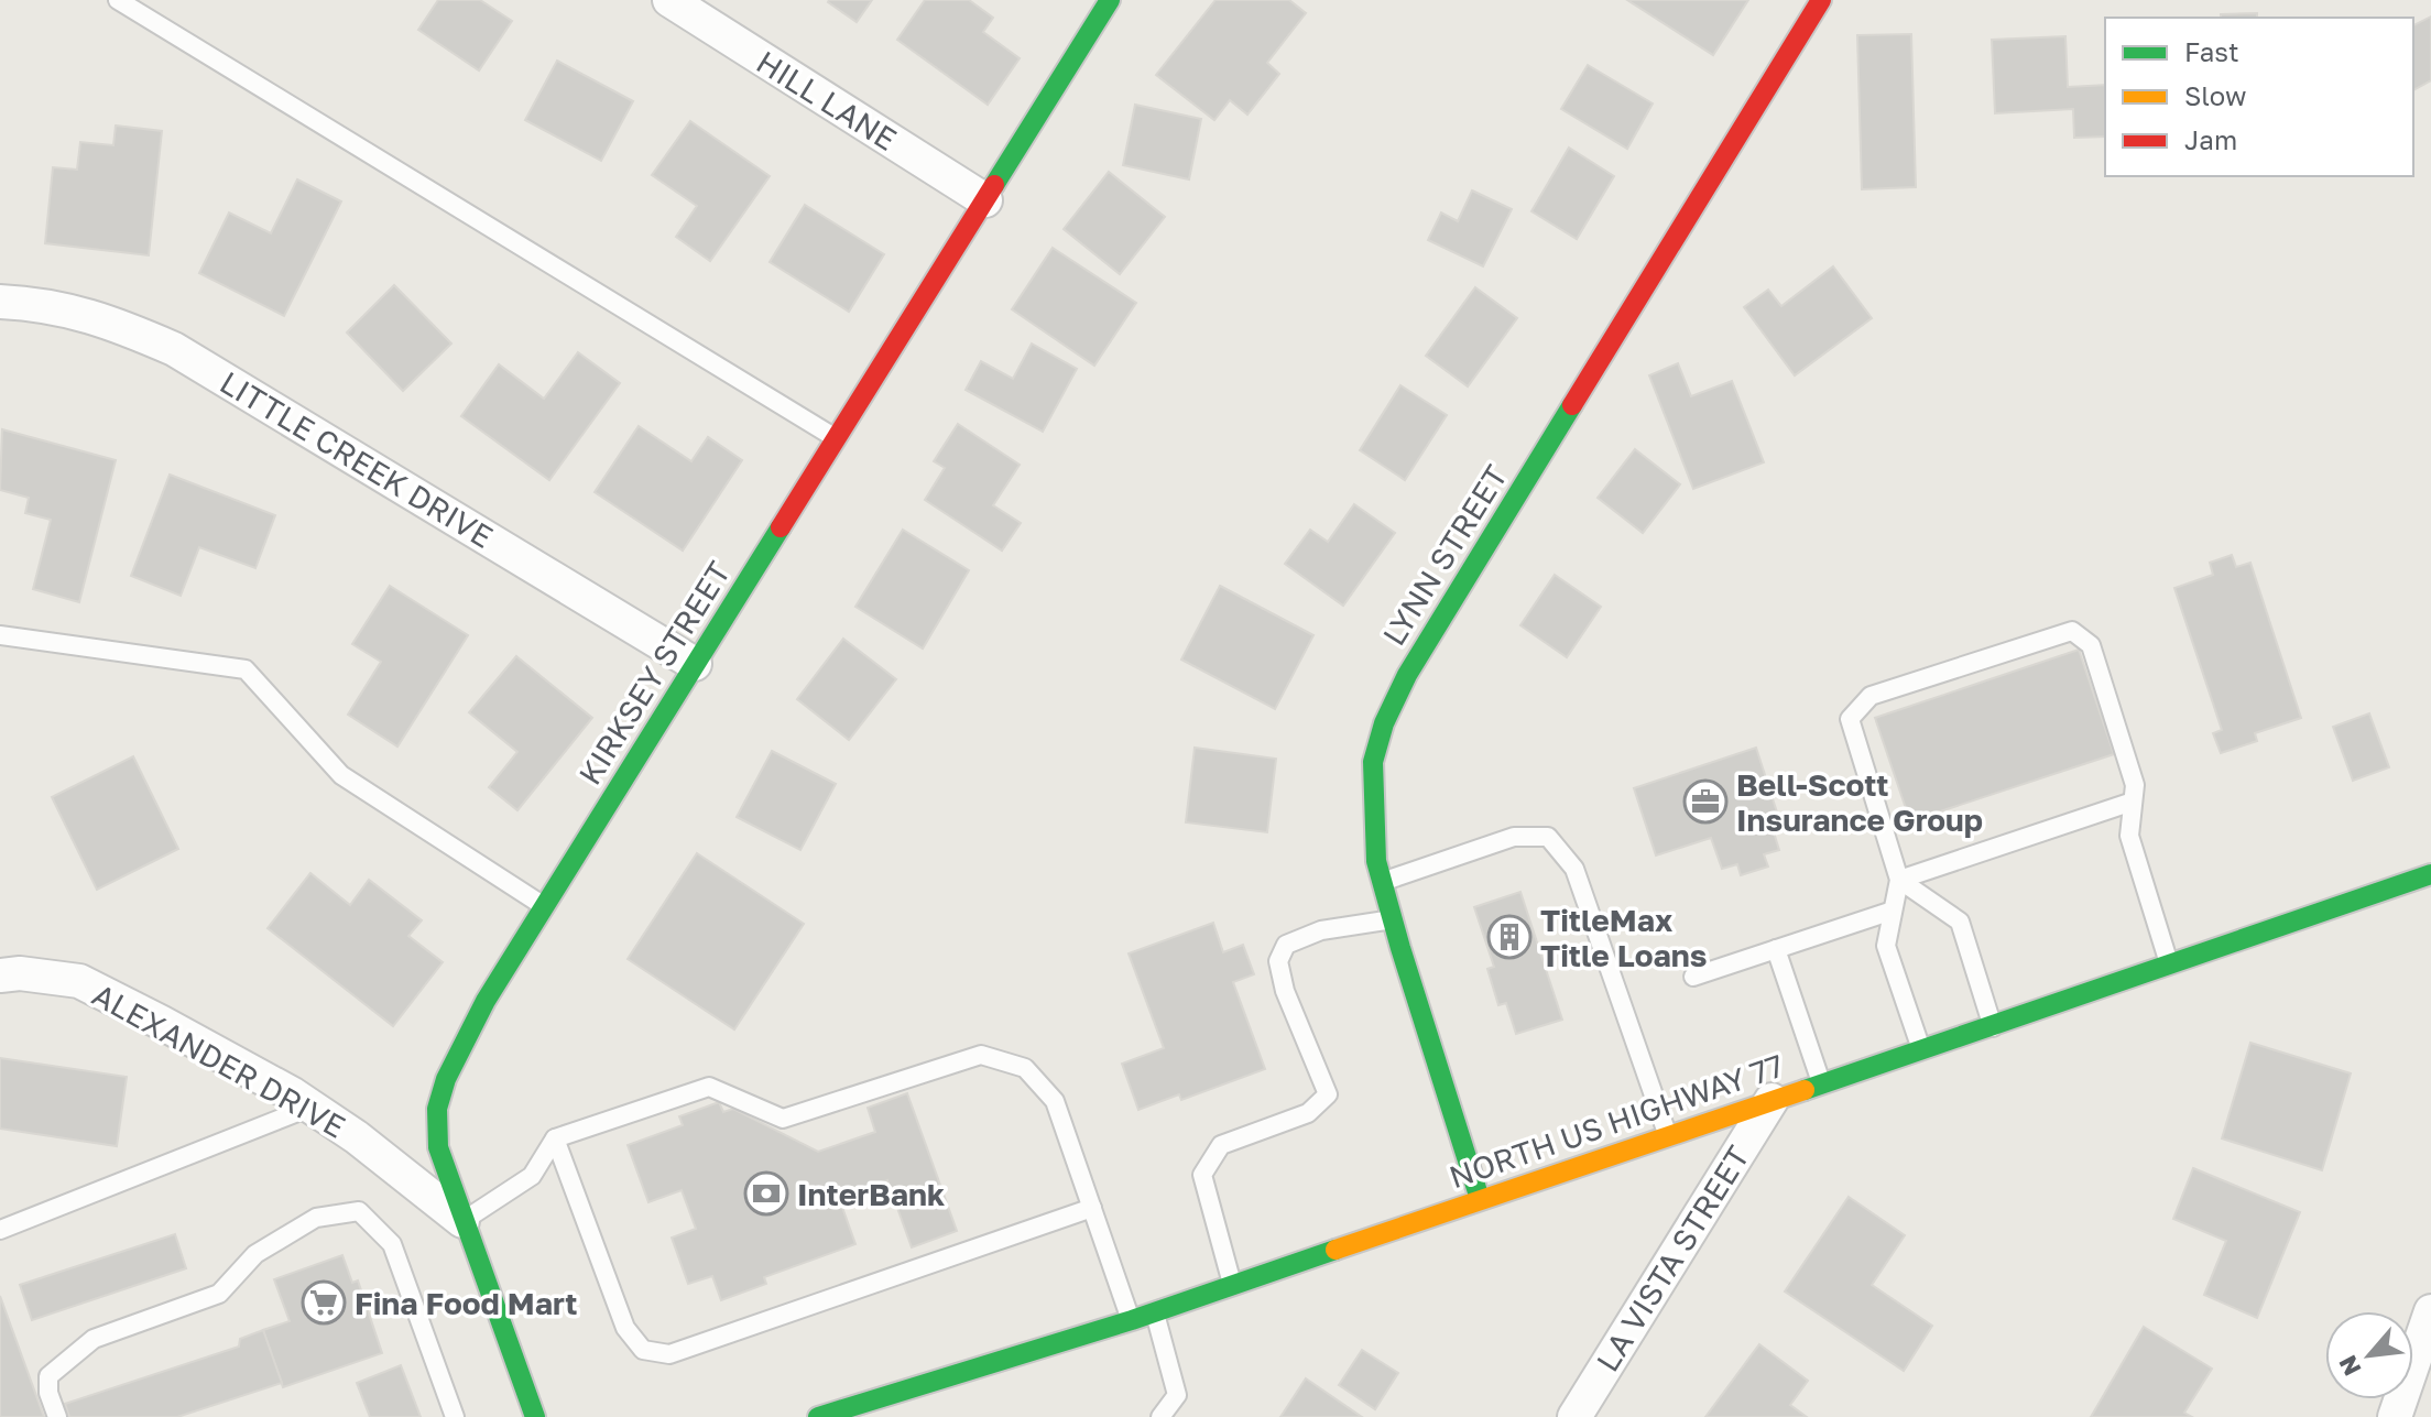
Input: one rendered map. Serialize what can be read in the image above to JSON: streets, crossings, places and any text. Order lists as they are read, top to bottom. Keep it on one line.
{"streets":{"street":["HILL LANE","LITTLE CREEK DRIVE","LYNN STREET","KIRKSEY STREET","ALEXANDER DRIVE","NORTH US HIGHWAY 77","LA VISTA STREET"]},"crossings":[["HILL LANE","KIRKSEY STREET"],["LITTLE CREEK DRIVE","KIRKSEY STREET"],["LYNN STREET","NORTH US HIGHWAY 77"],["KIRKSEY STREET","ALEXANDER DRIVE"],["NORTH US HIGHWAY 77","LA VISTA STREET"]],"places":{"office":["Bell-Scott Insurance Group"],"building":["TitleMax Title Loans"],"bank":["InterBank"],"supermarket":["Fina Food Mart"]},"legend":["Fast","Slow","Jam"],"north":"bottom left"}
